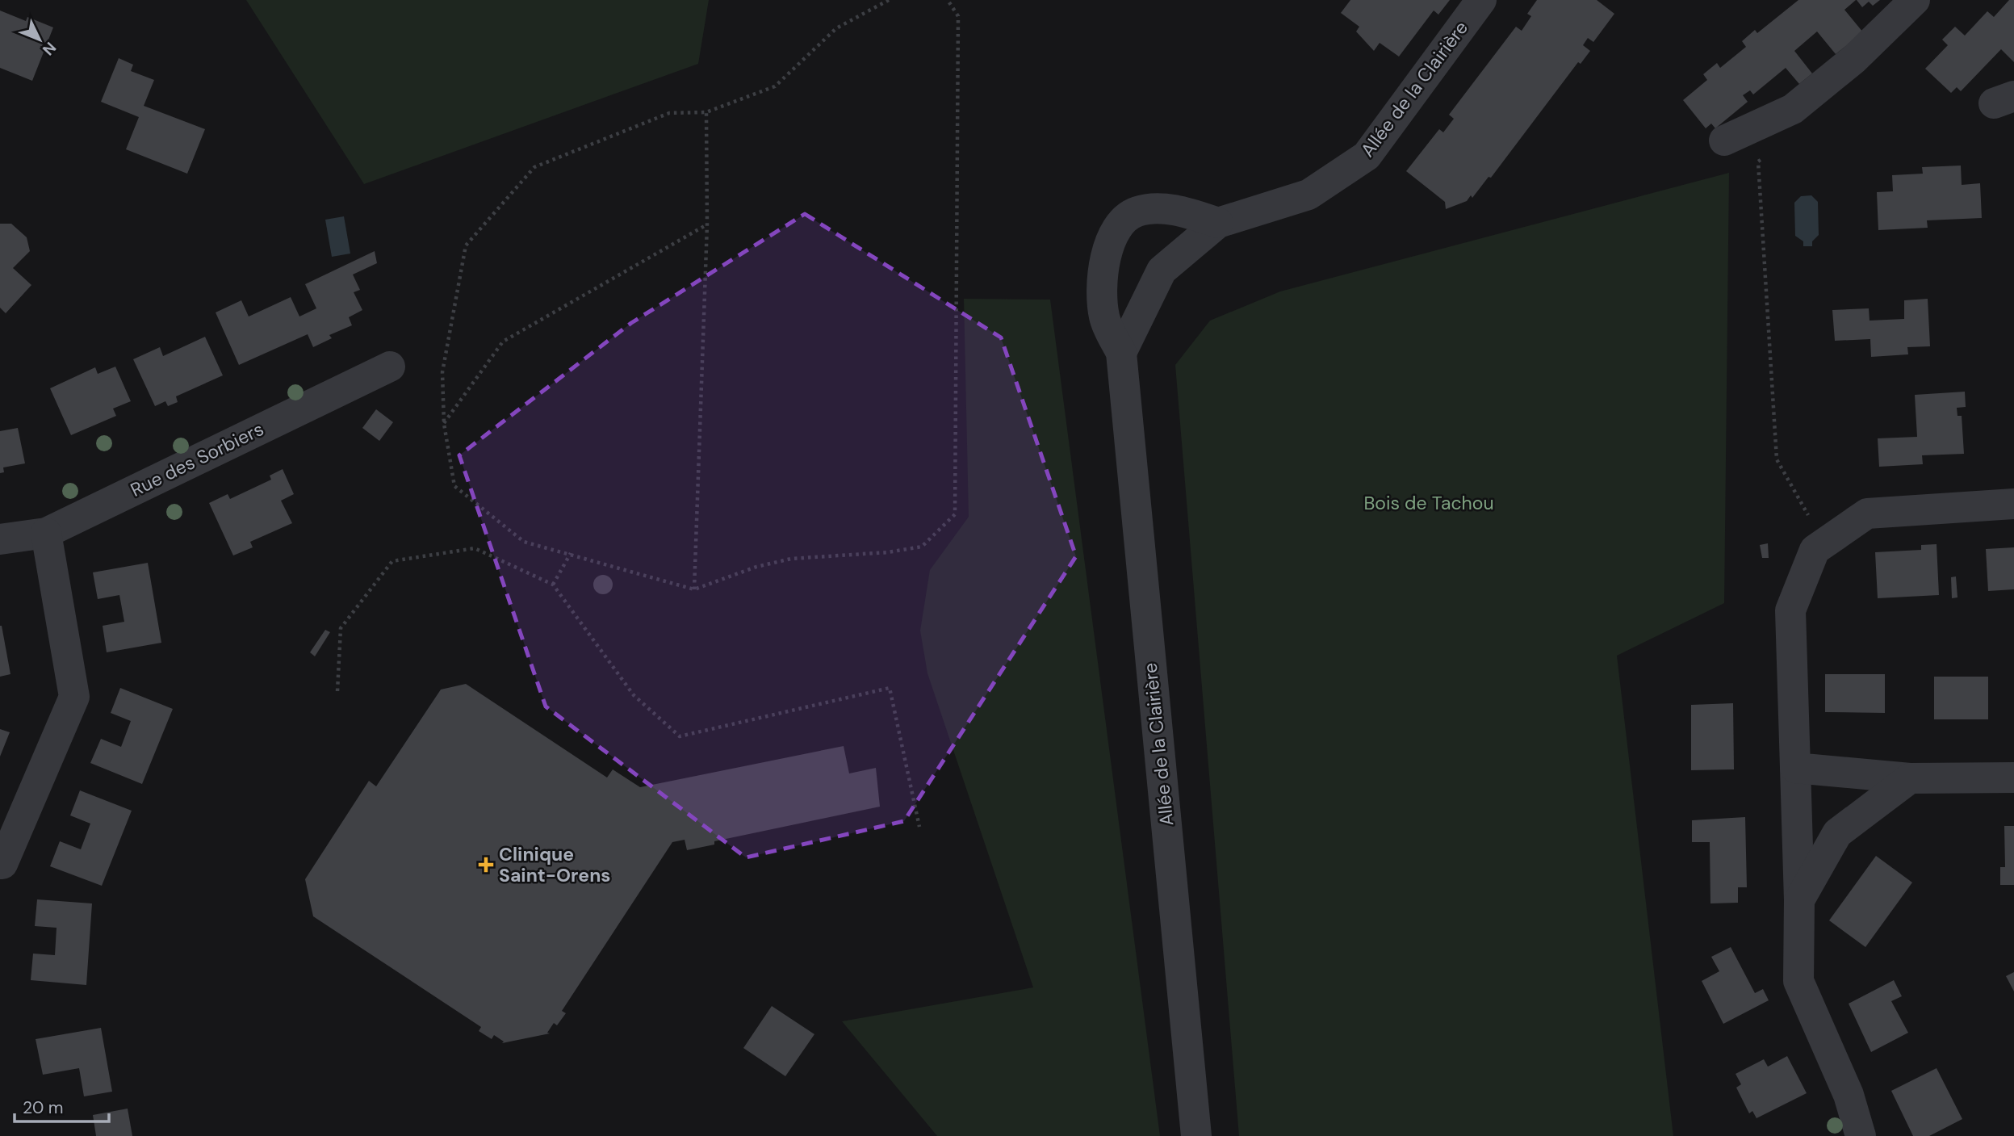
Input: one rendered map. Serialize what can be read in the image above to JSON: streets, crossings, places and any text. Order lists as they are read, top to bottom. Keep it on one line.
{"streets":{"street":["Allée de la Clairière","Rue des Sorbiers"]},"parks":["Bois de Tachou"],"places":{"health":["Clinique Saint-Orens"]},"scale_bar":"20 m","north":"bottom right"}
